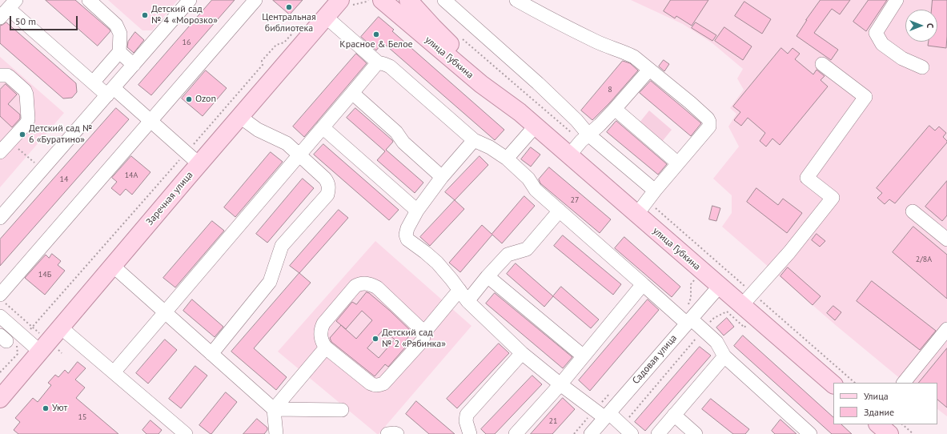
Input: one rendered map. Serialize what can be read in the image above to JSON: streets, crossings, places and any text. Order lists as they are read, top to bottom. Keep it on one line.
{"streets":{"main road":["улица Губкина","Заречная улица"],"street":["Садовая улица"]},"crossings":[["улица Губкина","Садовая улица"]],"places":["Центральная библиотека","Детский сад № 4 «Морозко»","Красное & Белое","Ozon","Детский сад № 6 «Буратино»","Детский сад № 2 «Рябинка»","Уют"],"house_numbers":["16","8","14А","14","27","2/8А","14Б","15","21"],"legend":["Улица","Здание"],"scale_bar":"50 m","north":"right"}
